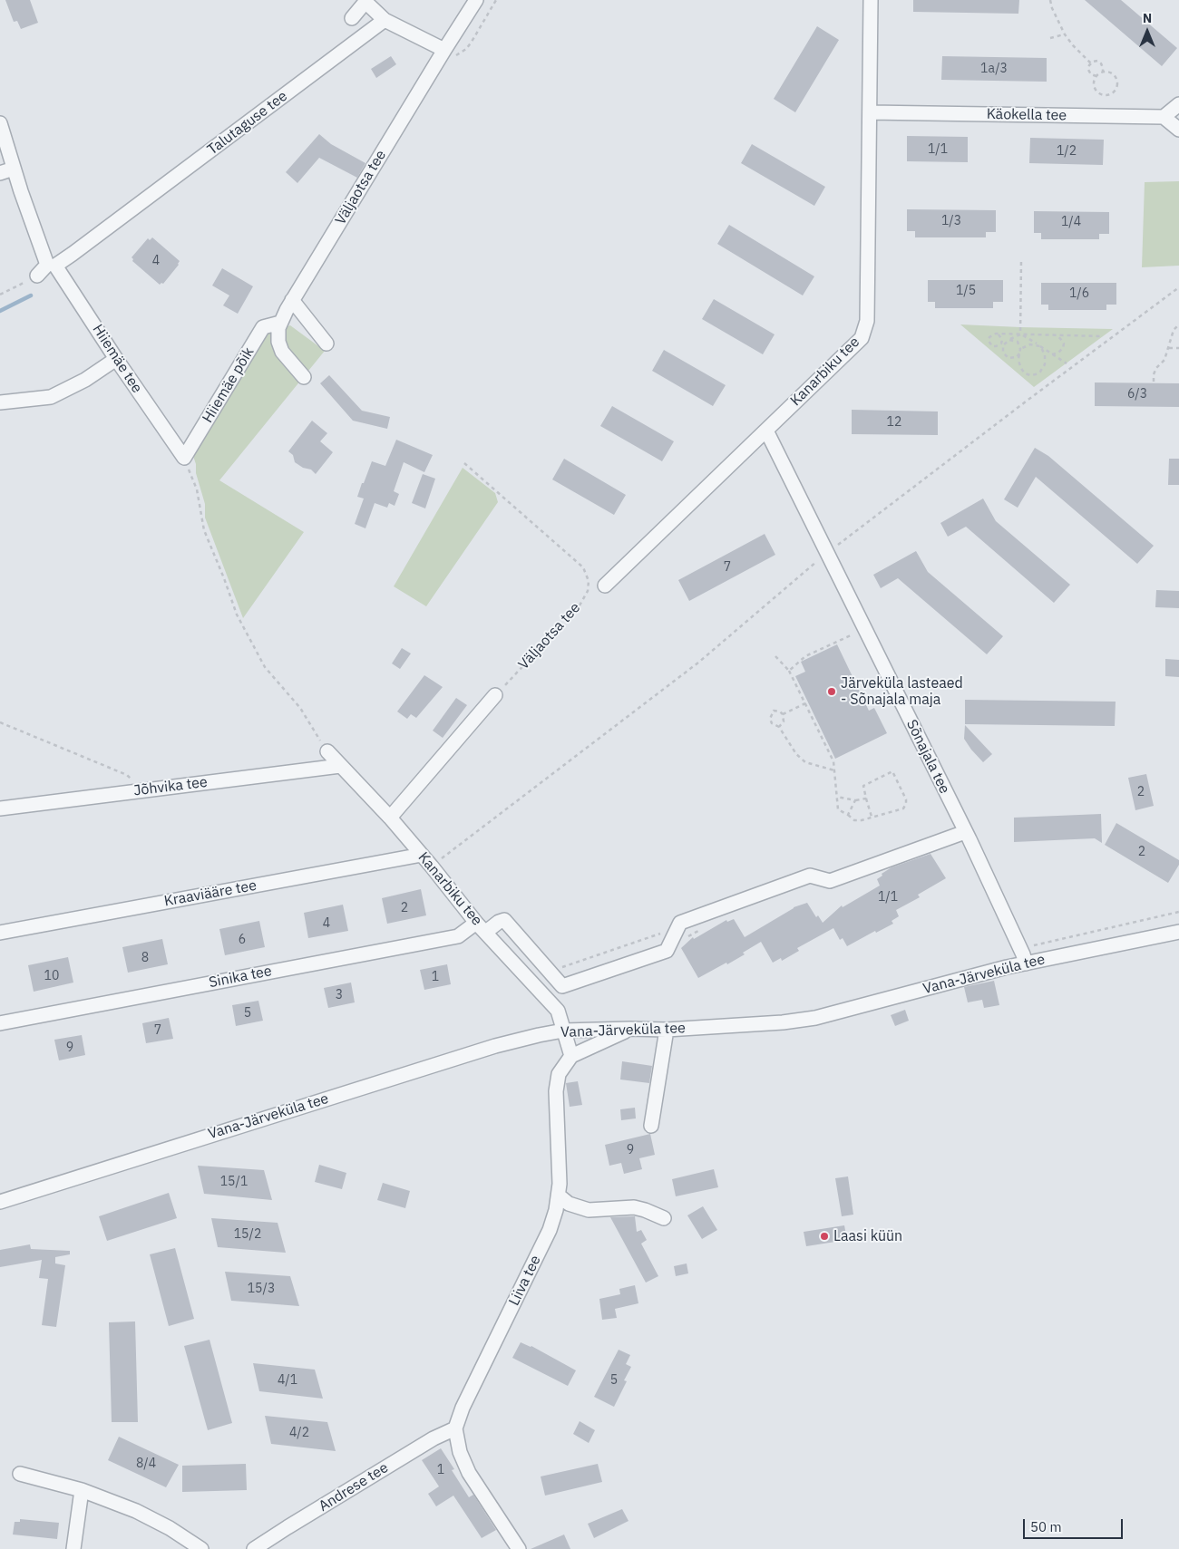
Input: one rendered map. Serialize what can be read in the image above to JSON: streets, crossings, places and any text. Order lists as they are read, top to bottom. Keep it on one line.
{"streets":{"street":["Käokella tee","Talutaguse tee","Väljaotsa tee","Hiiemäe tee","Kanarbiku tee","Hiiemäe põik","Sõnajala tee","Jõhvika tee","Kraaviääre tee","Vana-Järveküla tee","Sinika tee","Liiva tee","Andrese tee"]},"crossings":[["Käokella tee","Kanarbiku tee"],["Talutaguse tee","Hiiemäe tee"],["Väljaotsa tee","Hiiemäe põik"],["Hiiemäe tee","Hiiemäe põik"],["Kanarbiku tee","Sõnajala tee"],["Kanarbiku tee","Jõhvika tee"],["Kanarbiku tee","Kraaviääre tee"],["Kanarbiku tee","Vana-Järveküla tee"],["Kanarbiku tee","Sinika tee"],["Kanarbiku tee","Liiva tee"],["Sõnajala tee","Vana-Järveküla tee"],["Sõnajala tee","Sinika tee"],["Liiva tee","Andrese tee"]],"places":["Järveküla lasteaed - Sõnajala maja","Laasi küün"],"house_numbers":["1a/3","1/1","1/2","1/3","1/4","4","1/5","1/6","6/3","12","7","2","2","1/1","2","4","6","8","10","1","3","5","7","9","9","15/1","15/2","15/3","4/1","5","4/2","8/4","1"],"scale_bar":"50 m","north":"top"}
